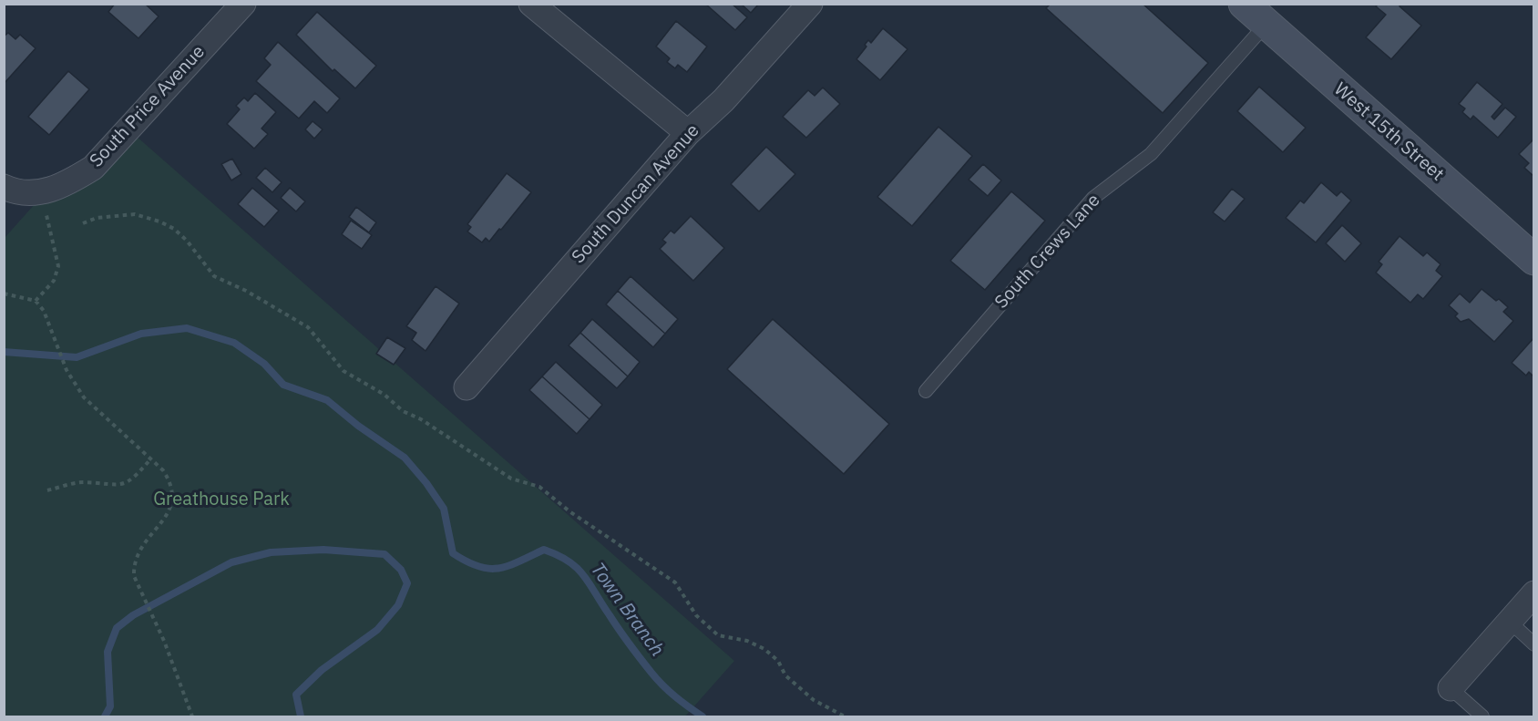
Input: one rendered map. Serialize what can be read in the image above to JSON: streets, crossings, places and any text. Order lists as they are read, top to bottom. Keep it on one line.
{"streets":{"main road":["West 15th Street"],"street":["South Price Avenue","South Duncan Avenue"],"lane":["South Crews Lane"]},"crossings":[["West 15th Street","South Crews Lane"]],"water":["Town Branch"],"parks":["Greathouse Park"]}
